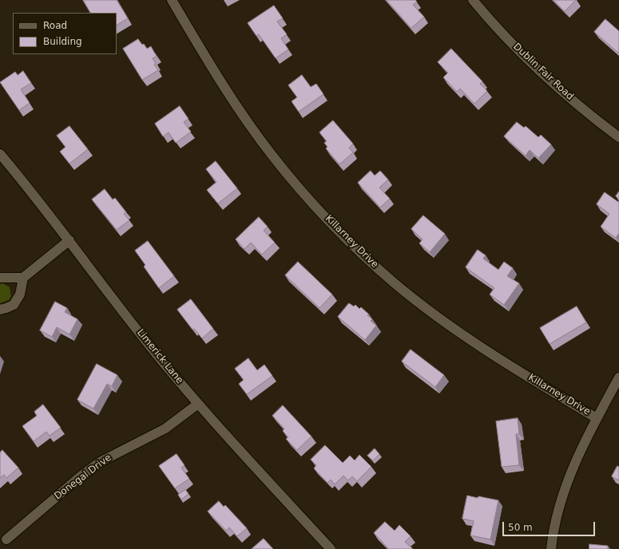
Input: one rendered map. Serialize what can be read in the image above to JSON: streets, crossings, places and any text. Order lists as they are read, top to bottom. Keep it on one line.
{"streets":{"street":["Dublin Fair Road","Killarney Drive","Limerick Lane","Donegal Drive"]},"crossings":[["Limerick Lane","Donegal Drive"]],"legend":["Road","Building"],"scale_bar":"50 m"}
